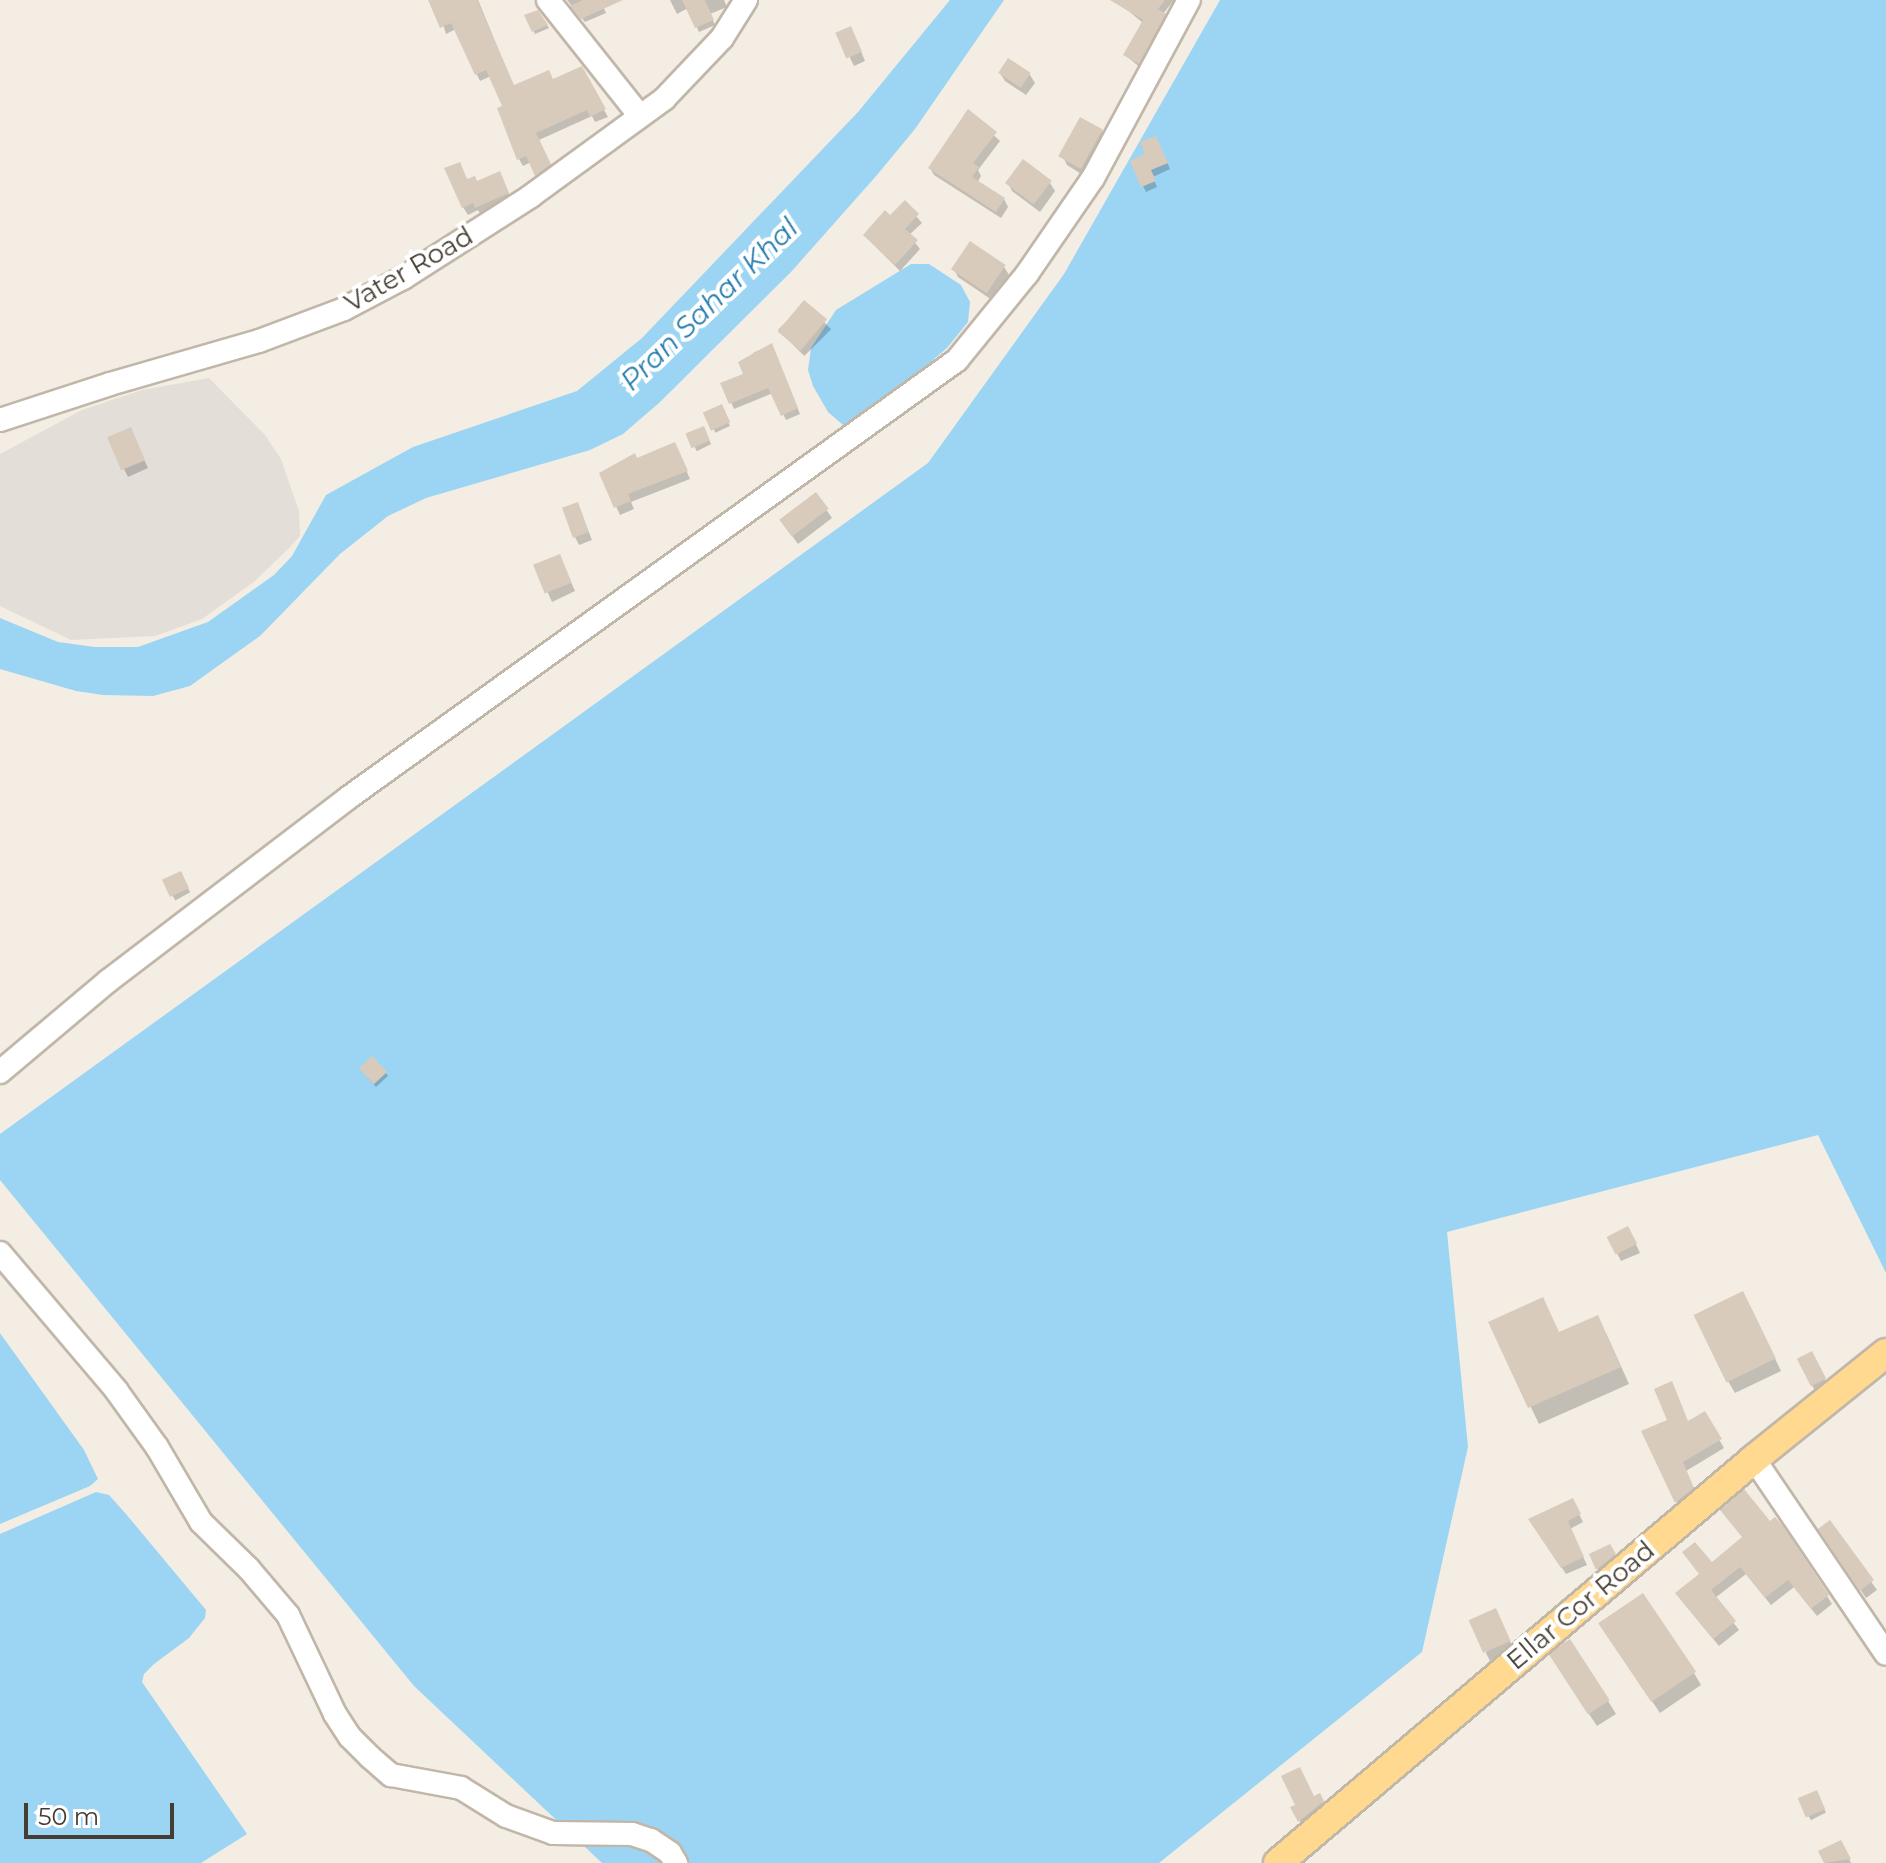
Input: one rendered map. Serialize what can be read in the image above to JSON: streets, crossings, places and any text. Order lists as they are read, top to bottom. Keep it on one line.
{"streets":{"main road":["Ellar Cor Road"],"street":["Vater Road"]},"water":["Pran Sahar Khal"],"scale_bar":"50 m"}
